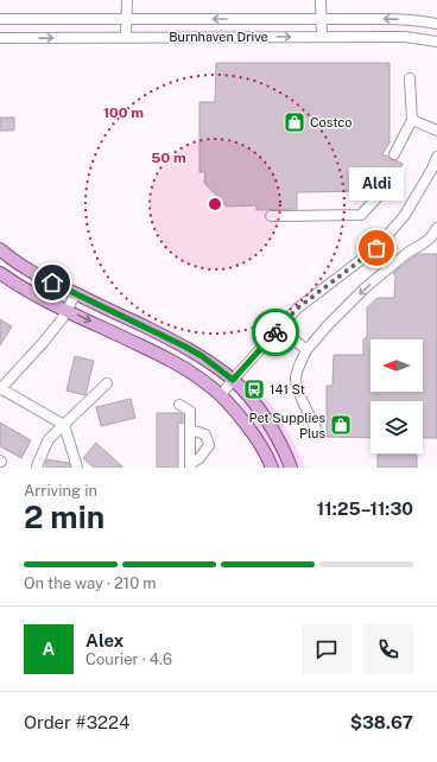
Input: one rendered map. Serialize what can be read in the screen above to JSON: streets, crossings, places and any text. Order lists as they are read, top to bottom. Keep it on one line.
{"streets":{"street":["Burnhaven Drive"]},"places":{"shop":["Costco","Pet Supplies Plus"],"other":["Aldi"],"bus stop":["141 St"]},"north":"left","page":{"bubble":"Aldi","heading":["2 min","Arriving in","11:25–11:30"],"panel":["Alex","Courier · 4.6","Order #3224","$38.67"],"bar":"On the way · 210 m","round":"A"},"rings":["100 m","50 m"]}
